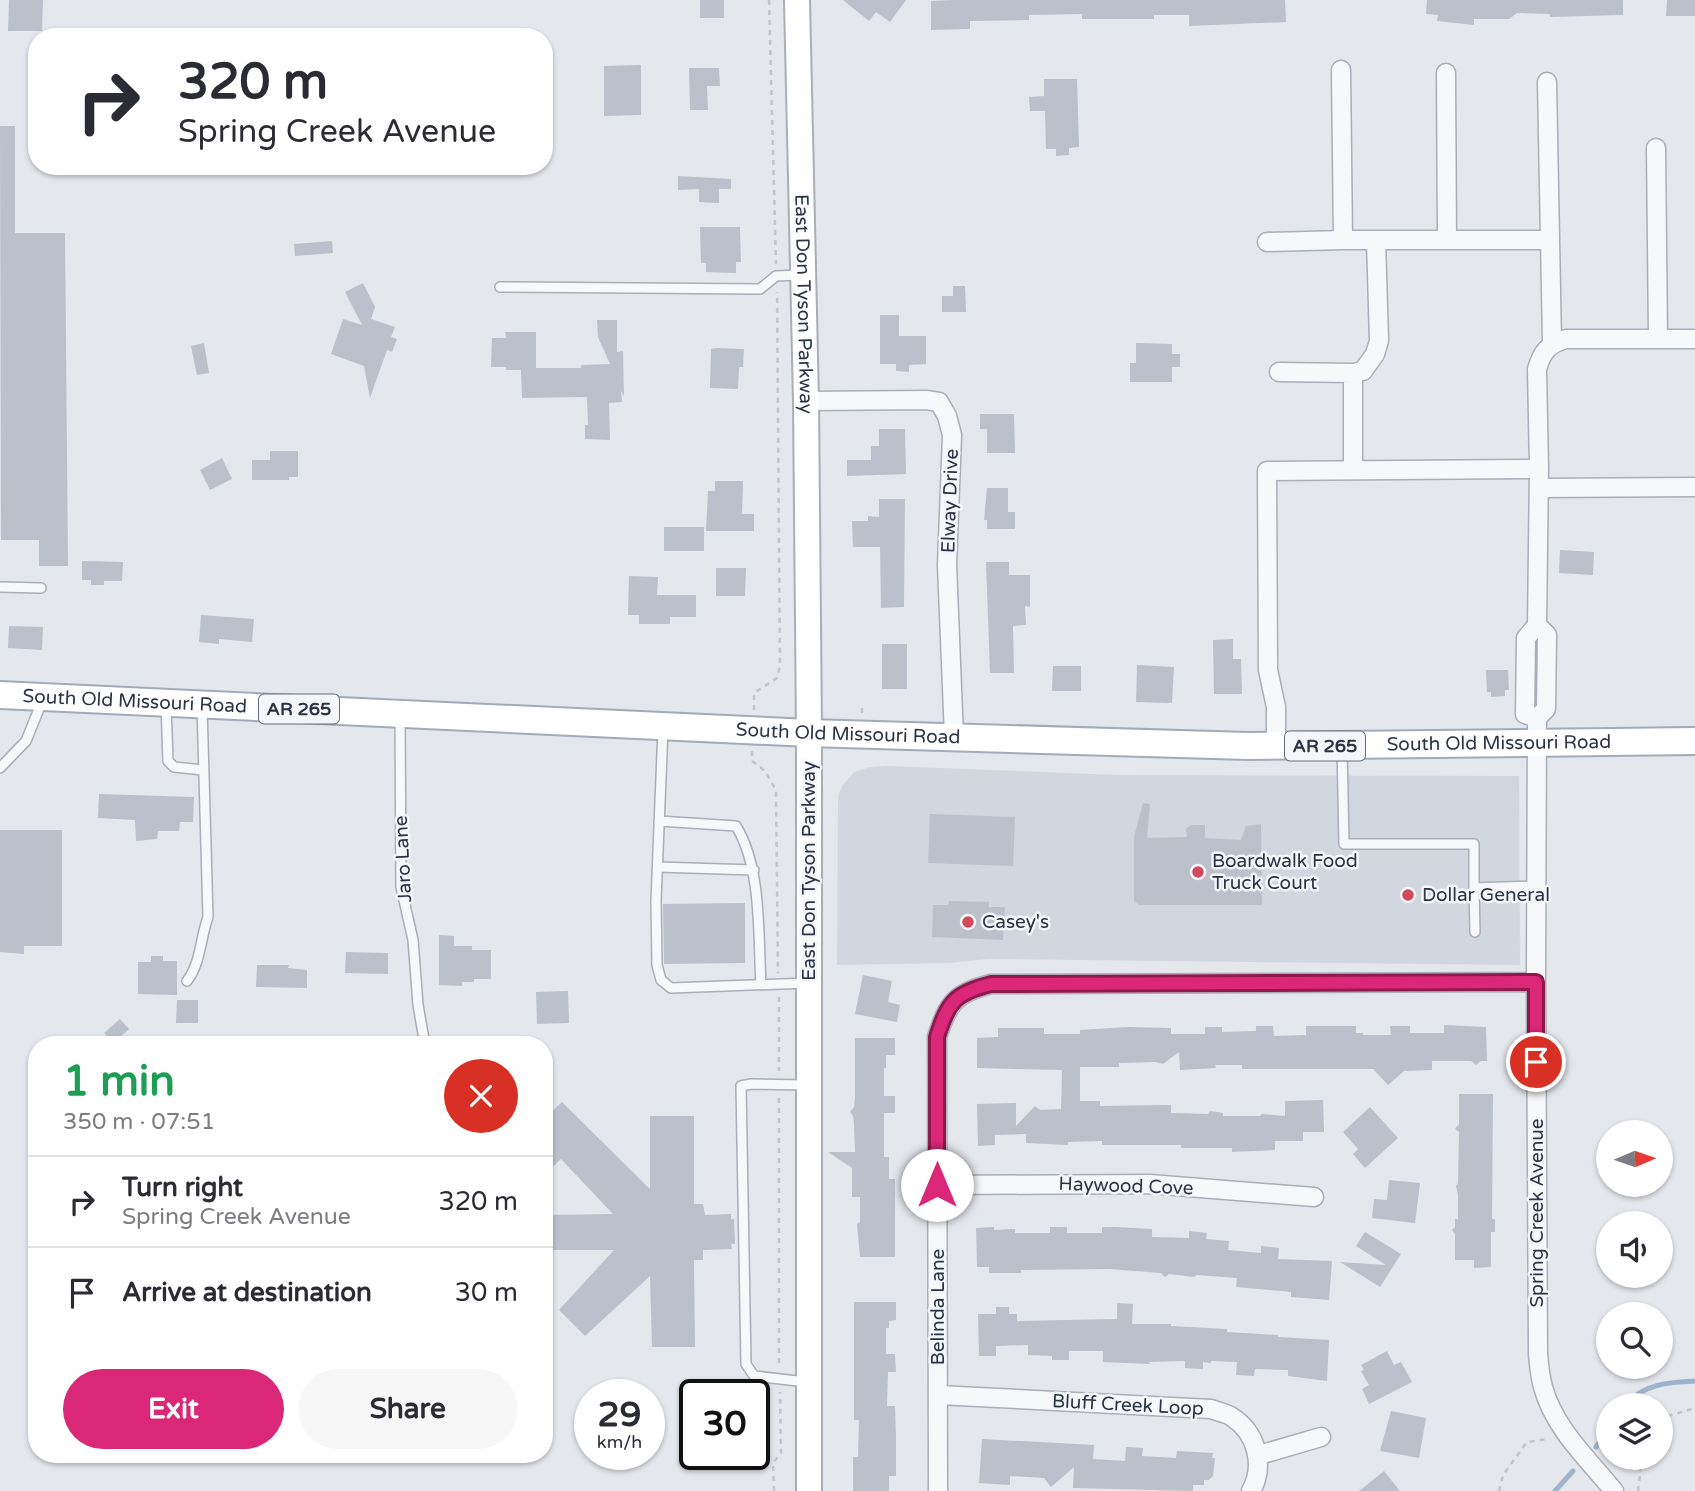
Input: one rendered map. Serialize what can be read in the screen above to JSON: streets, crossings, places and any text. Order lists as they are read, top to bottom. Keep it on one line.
{"streets":{"main road":["East Don Tyson Parkway","South Old Missouri Road","AR 265"],"street":["Elway Drive","Haywood Cove","Spring Creek Avenue","Belinda Lane","Bluff Creek Loop"],"lane":["Jaro Lane"]},"crossings":[["East Don Tyson Parkway","Elway Drive"],["East Don Tyson Parkway","South Old Missouri Road"],["Elway Drive","South Old Missouri Road"],["South Old Missouri Road","Jaro Lane"],["South Old Missouri Road","Spring Creek Avenue"],["Haywood Cove","Belinda Lane"],["Spring Creek Avenue","Belinda Lane"],["Belinda Lane","Bluff Creek Loop"]],"places":["Boardwalk Food Truck Court","Dollar General","Casey's"],"north":"right","page":{"turn":["320 m","Spring Creek Avenue"],"heading":["1 min","350 m · 07:51"],"list":[{"name":"Turn right","note":"Spring Creek Avenue","value":"320 m"},{"name":"Arrive at destination","value":"30 m"}],"buttons":["Exit","Share"],"speed":"29 km/h","limit":"30"}}
